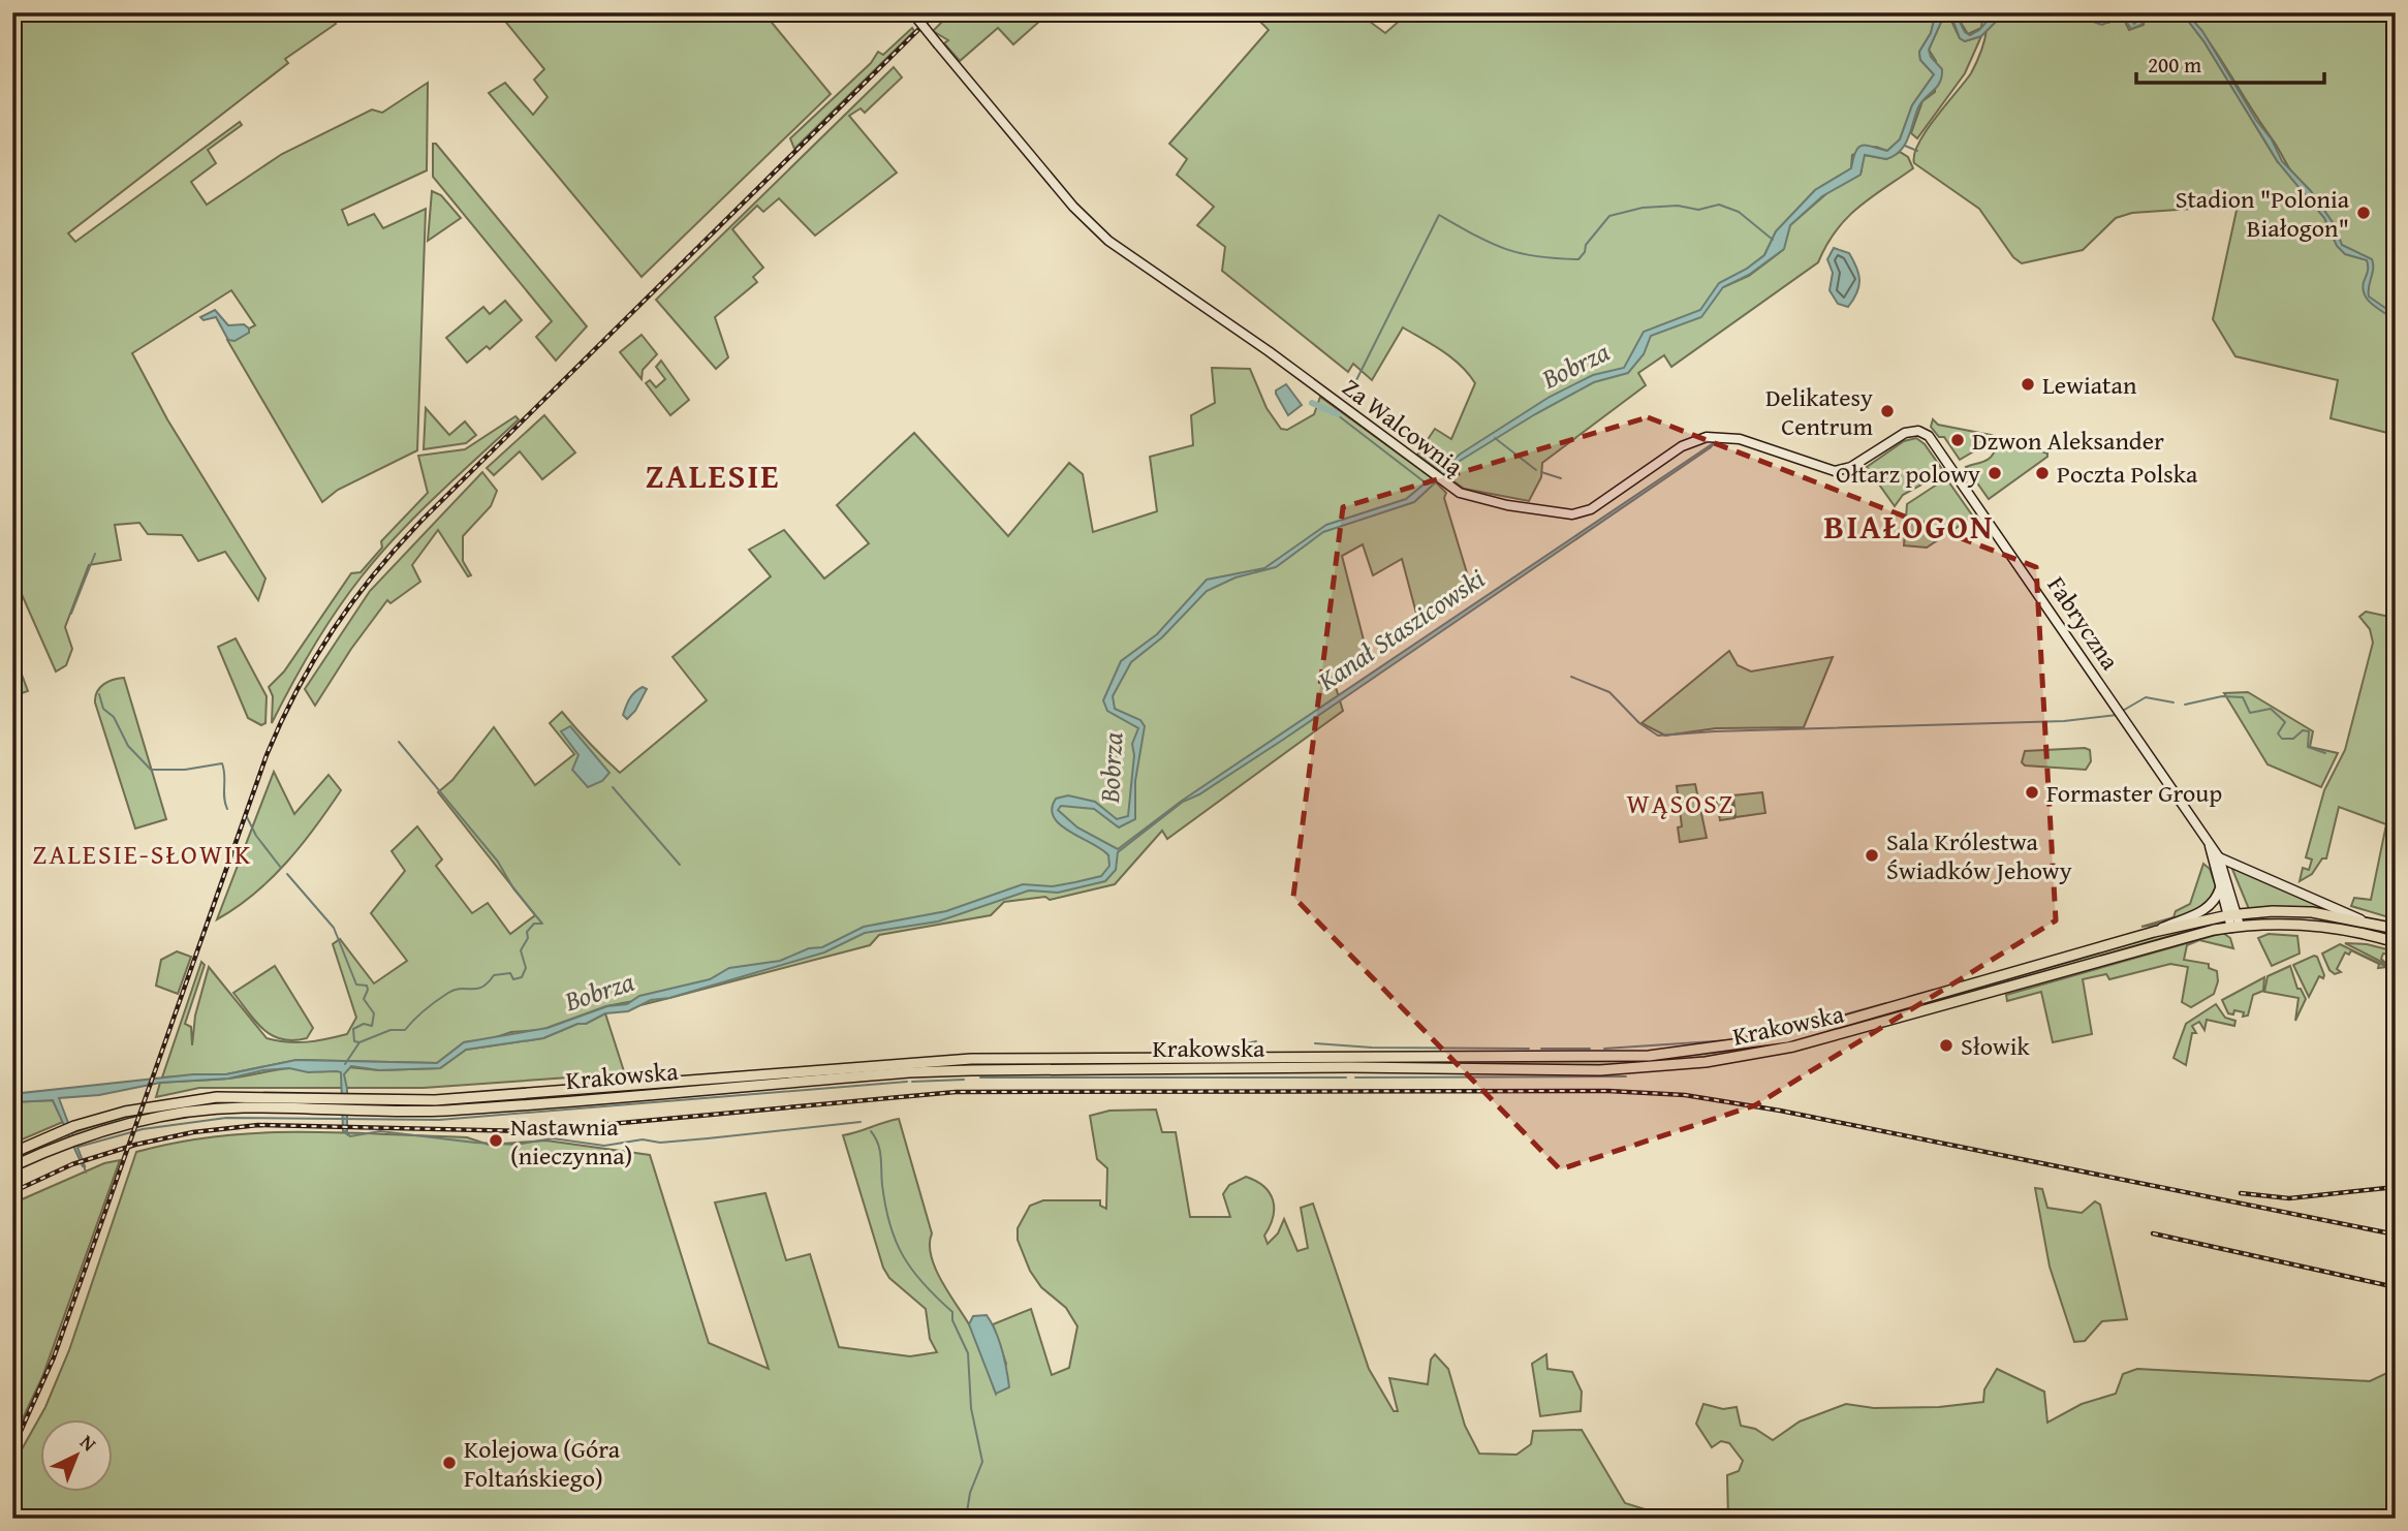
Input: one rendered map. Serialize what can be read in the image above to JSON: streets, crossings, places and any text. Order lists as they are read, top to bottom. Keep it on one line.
{"streets":{"main road":["Za Walcownią","Fabryczna","Krakowska"]},"crossings":[["Za Walcownią","Fabryczna"],["Fabryczna","Krakowska"]],"districts":["ZALESIE","BIAŁOGON","WĄSOSZ","ZALESIE-SŁOWIK"],"water":["Bobrza","Kanał Staszicowski"],"places":["Stadion \"Polonia Białogon\"","Lewiatan","Delikatesy Centrum","Dzwon Aleksander","Ołtarz polowy","Poczta Polska","Formaster Group","Sala Królestwa Świadków Jehowy","Słowik","Nastawnia (nieczynna)","Kolejowa (Góra Foltańskiego)"],"scale_bar":"200 m","north":"top right"}
